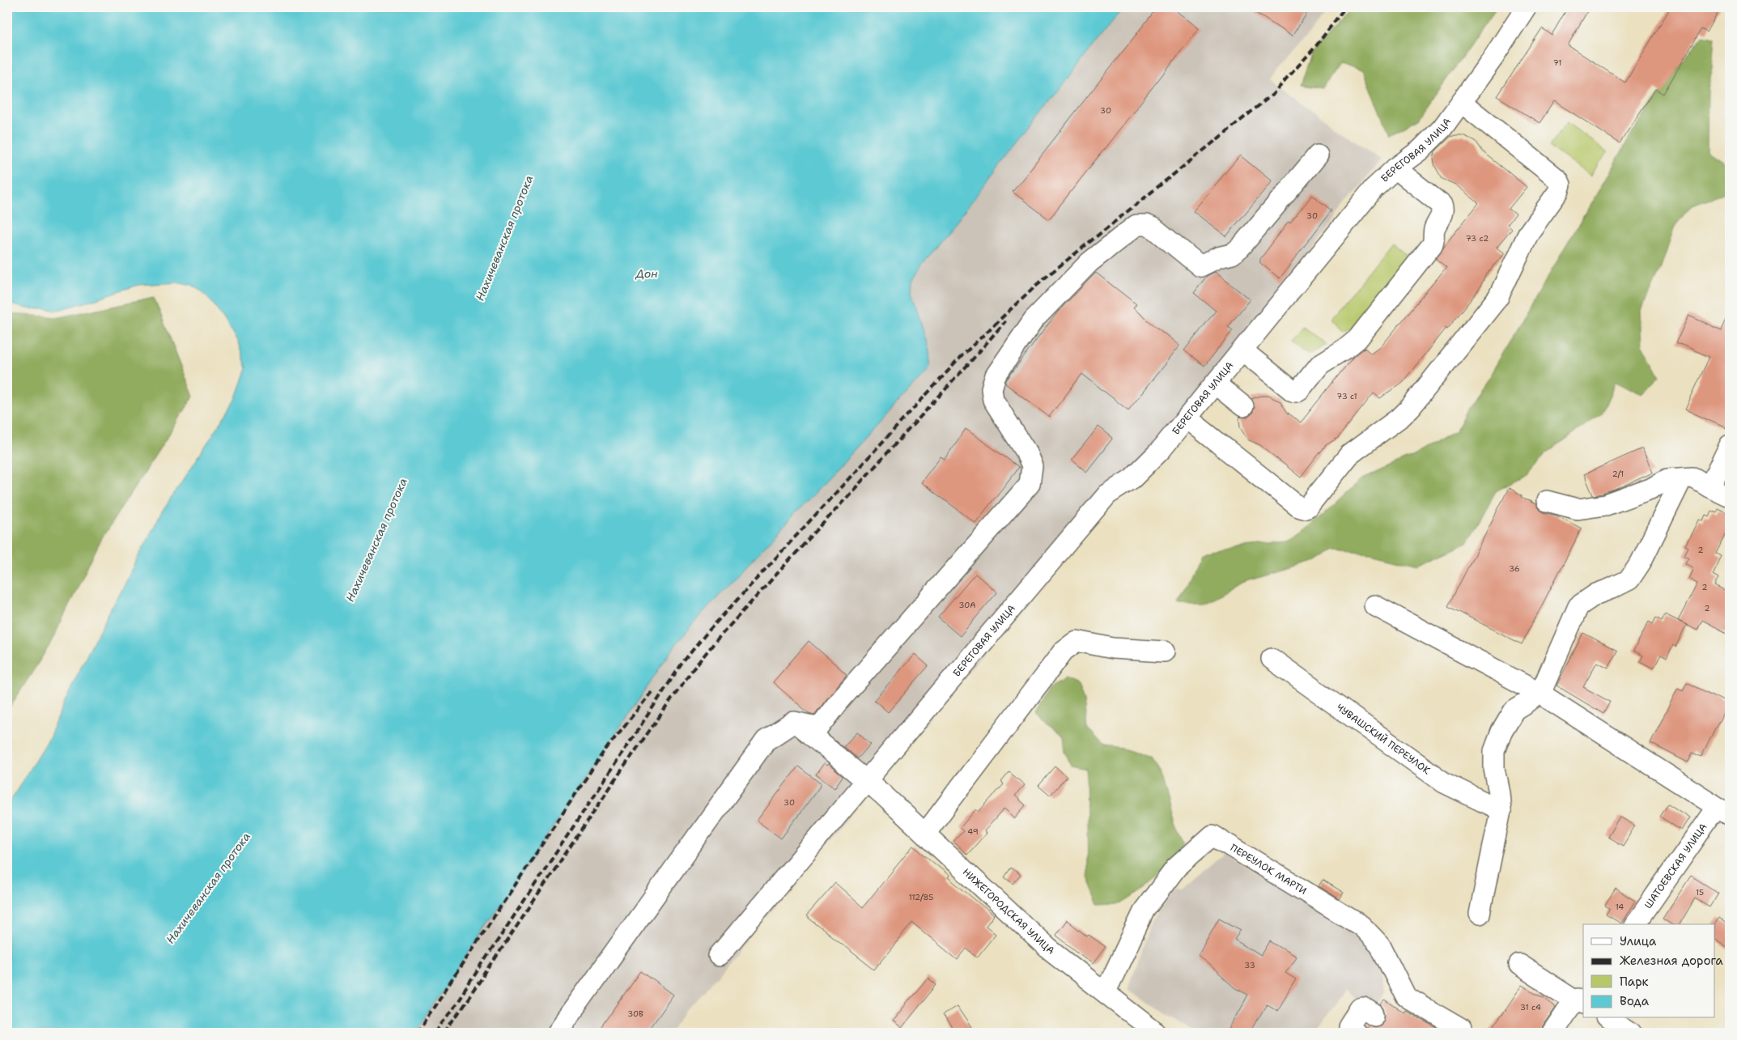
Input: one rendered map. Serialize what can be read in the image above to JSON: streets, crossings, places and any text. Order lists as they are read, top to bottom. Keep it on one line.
{"streets":{"street":["БЕРЕГОВАЯ УЛИЦА","ЧУВАШСКИЙ ПЕРЕУЛОК","ШАТОЕВСКАЯ УЛИЦА","ПЕРЕУЛОК МАРТИ","НИЖЕГОРОДСКАЯ УЛИЦА"]},"crossings":[["БЕРЕГОВАЯ УЛИЦА","НИЖЕГОРОДСКАЯ УЛИЦА"],["ПЕРЕУЛОК МАРТИ","НИЖЕГОРОДСКАЯ УЛИЦА"]],"water":["Нахичеванская протока","Дон"],"house_numbers":["71","30","30","73 с2","73 с1","2/1","2","36","2","30А","2","30","49","15","112/85","14","33","31 с4","30В"],"legend":["Улица","Железная дорога","Парк","Вода"]}
